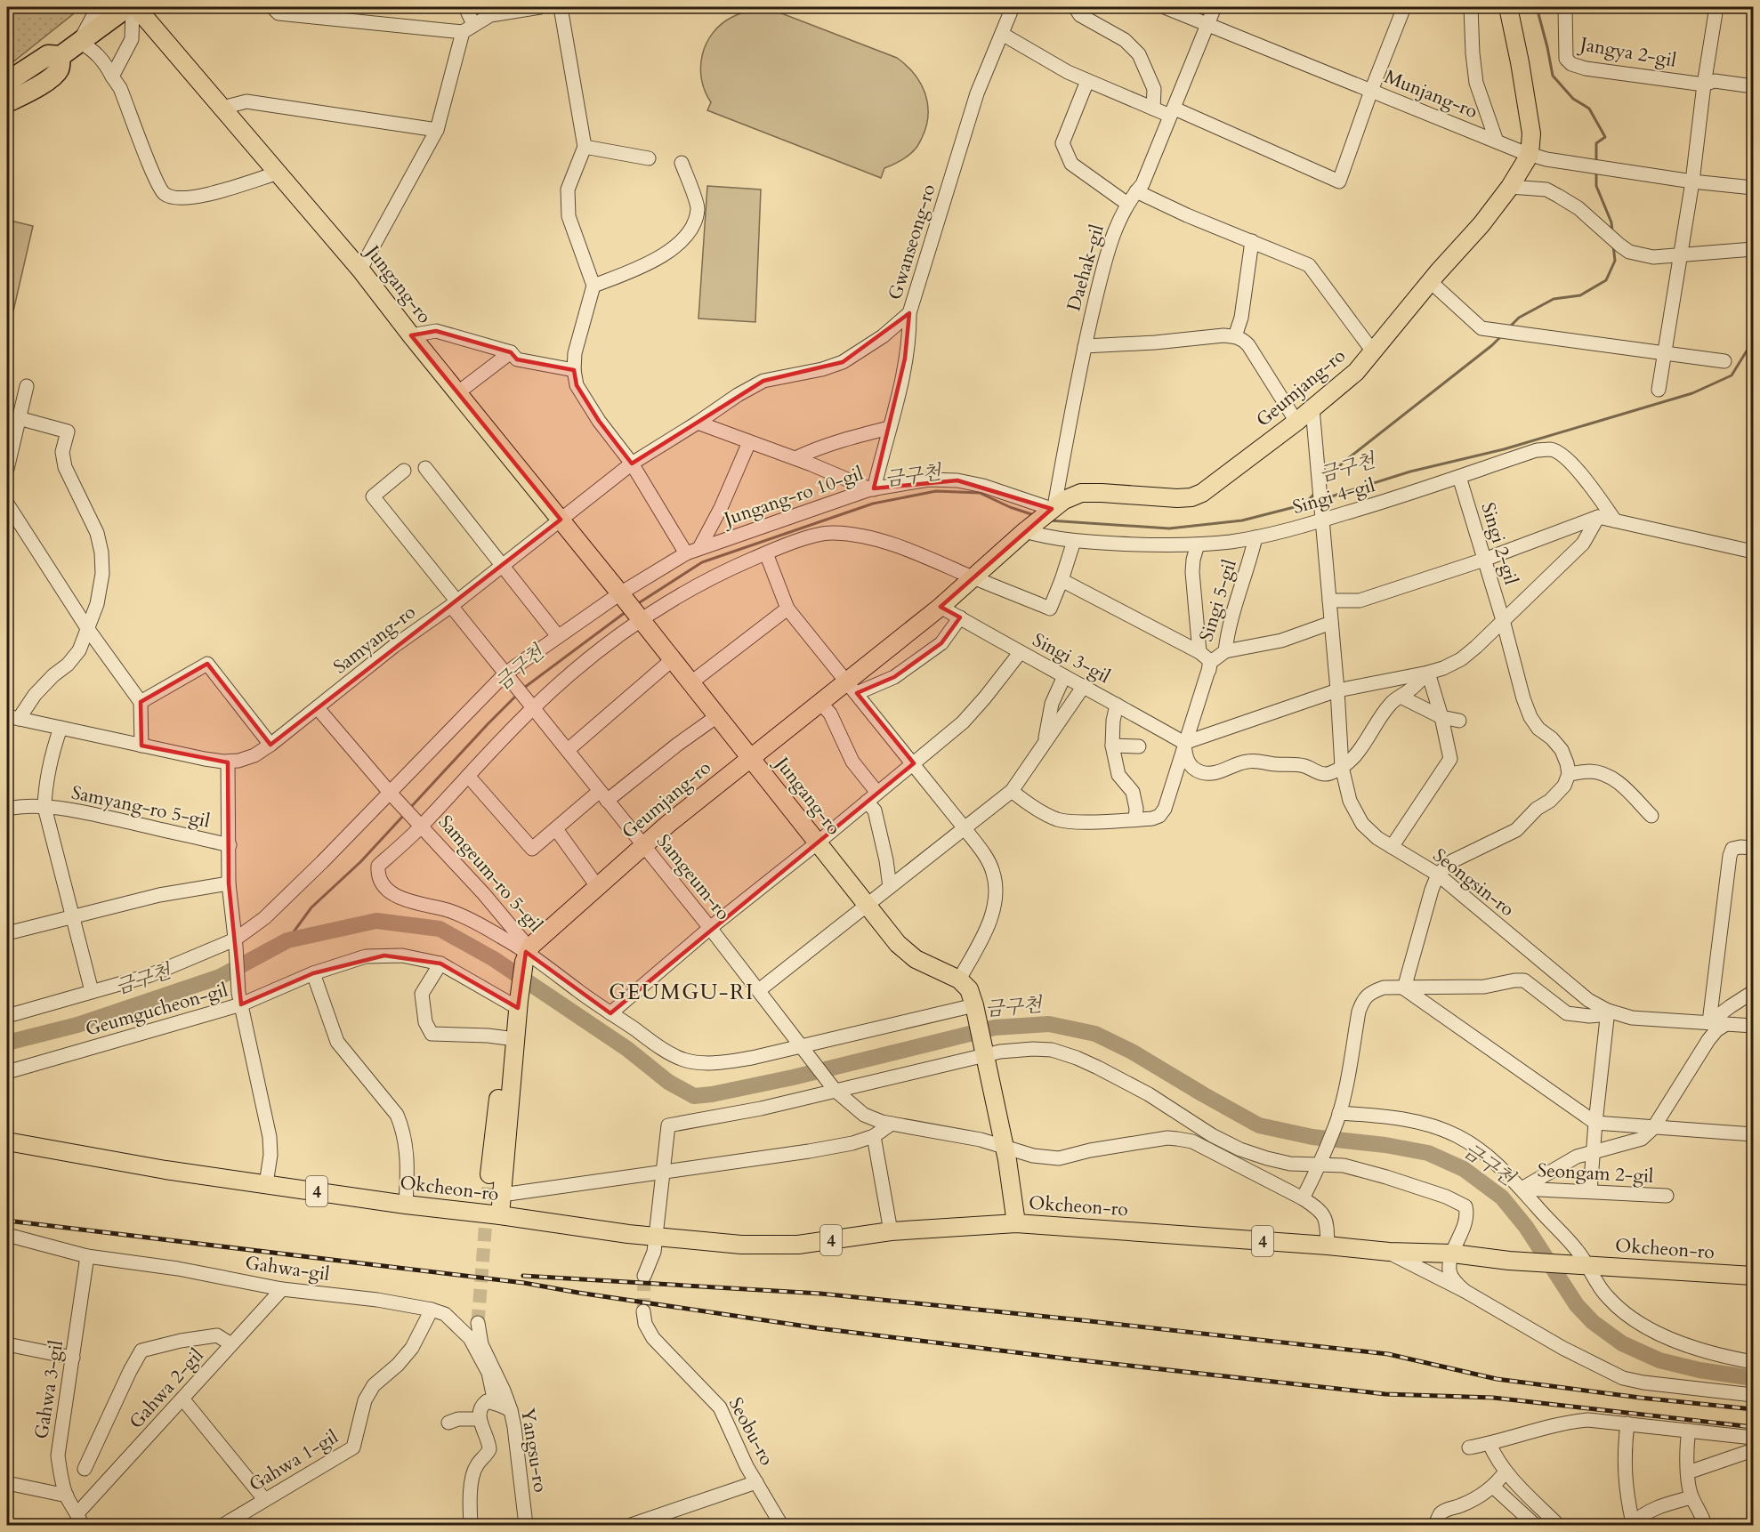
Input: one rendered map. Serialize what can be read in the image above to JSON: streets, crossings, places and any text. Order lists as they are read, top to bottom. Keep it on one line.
{"streets":{"main road":["Jungang-ro","Geumjang-ro","Okcheon-ro","4"],"street":["Jangya 2-gil","Munjang-ro","Gwanseong-ro","Daehak-gil","Jungang-ro 10-gil","Singi 4-gil","Singi 2-gil","Singi 5-gil","Samyang-ro","Singi 3-gil","Samyang-ro 5-gil","Samgeum-ro 5-gil","Samgeum-ro","Seongsin-ro","Geumgucheon-gil","Seongam 2-gil","Gahwa-gil","Gahwa 2-gil","Gahwa 3-gil","Seobu-ro","Yangsu-ro","Gahwa 1-gil"]},"crossings":[["Munjang-ro","Daehak-gil"],["Munjang-ro","Geumjang-ro"],["Gwanseong-ro","Jungang-ro"],["Gwanseong-ro","Samyang-ro"],["Daehak-gil","Geumjang-ro"],["Daehak-gil","Jungang-ro 10-gil"],["Jungang-ro","Geumjang-ro"],["Jungang-ro","Jungang-ro 10-gil"],["Jungang-ro","Samyang-ro"],["Geumjang-ro","Jungang-ro 10-gil"],["Geumjang-ro","Singi 4-gil"],["Geumjang-ro","Singi 3-gil"],["Geumjang-ro","Samgeum-ro 5-gil"],["Geumjang-ro","Samgeum-ro"],["Geumjang-ro","Seongsin-ro"],["Jungang-ro 10-gil","Samgeum-ro"],["Singi 4-gil","Singi 2-gil"],["Singi 4-gil","Singi 5-gil"],["Singi 4-gil","Seongsin-ro"],["Singi 2-gil","Seongsin-ro"],["Singi 5-gil","Singi 3-gil"],["Samyang-ro","Samyang-ro 5-gil"],["Samgeum-ro 5-gil","Samgeum-ro"],["Gahwa-gil","Gahwa 2-gil"],["Gahwa-gil","Gahwa 3-gil"],["Gahwa-gil","Yangsu-ro"],["Gahwa-gil","Gahwa 1-gil"],["Gahwa 2-gil","Gahwa 3-gil"]],"districts":["GEUMGU-RI"],"water":["금구천"]}
